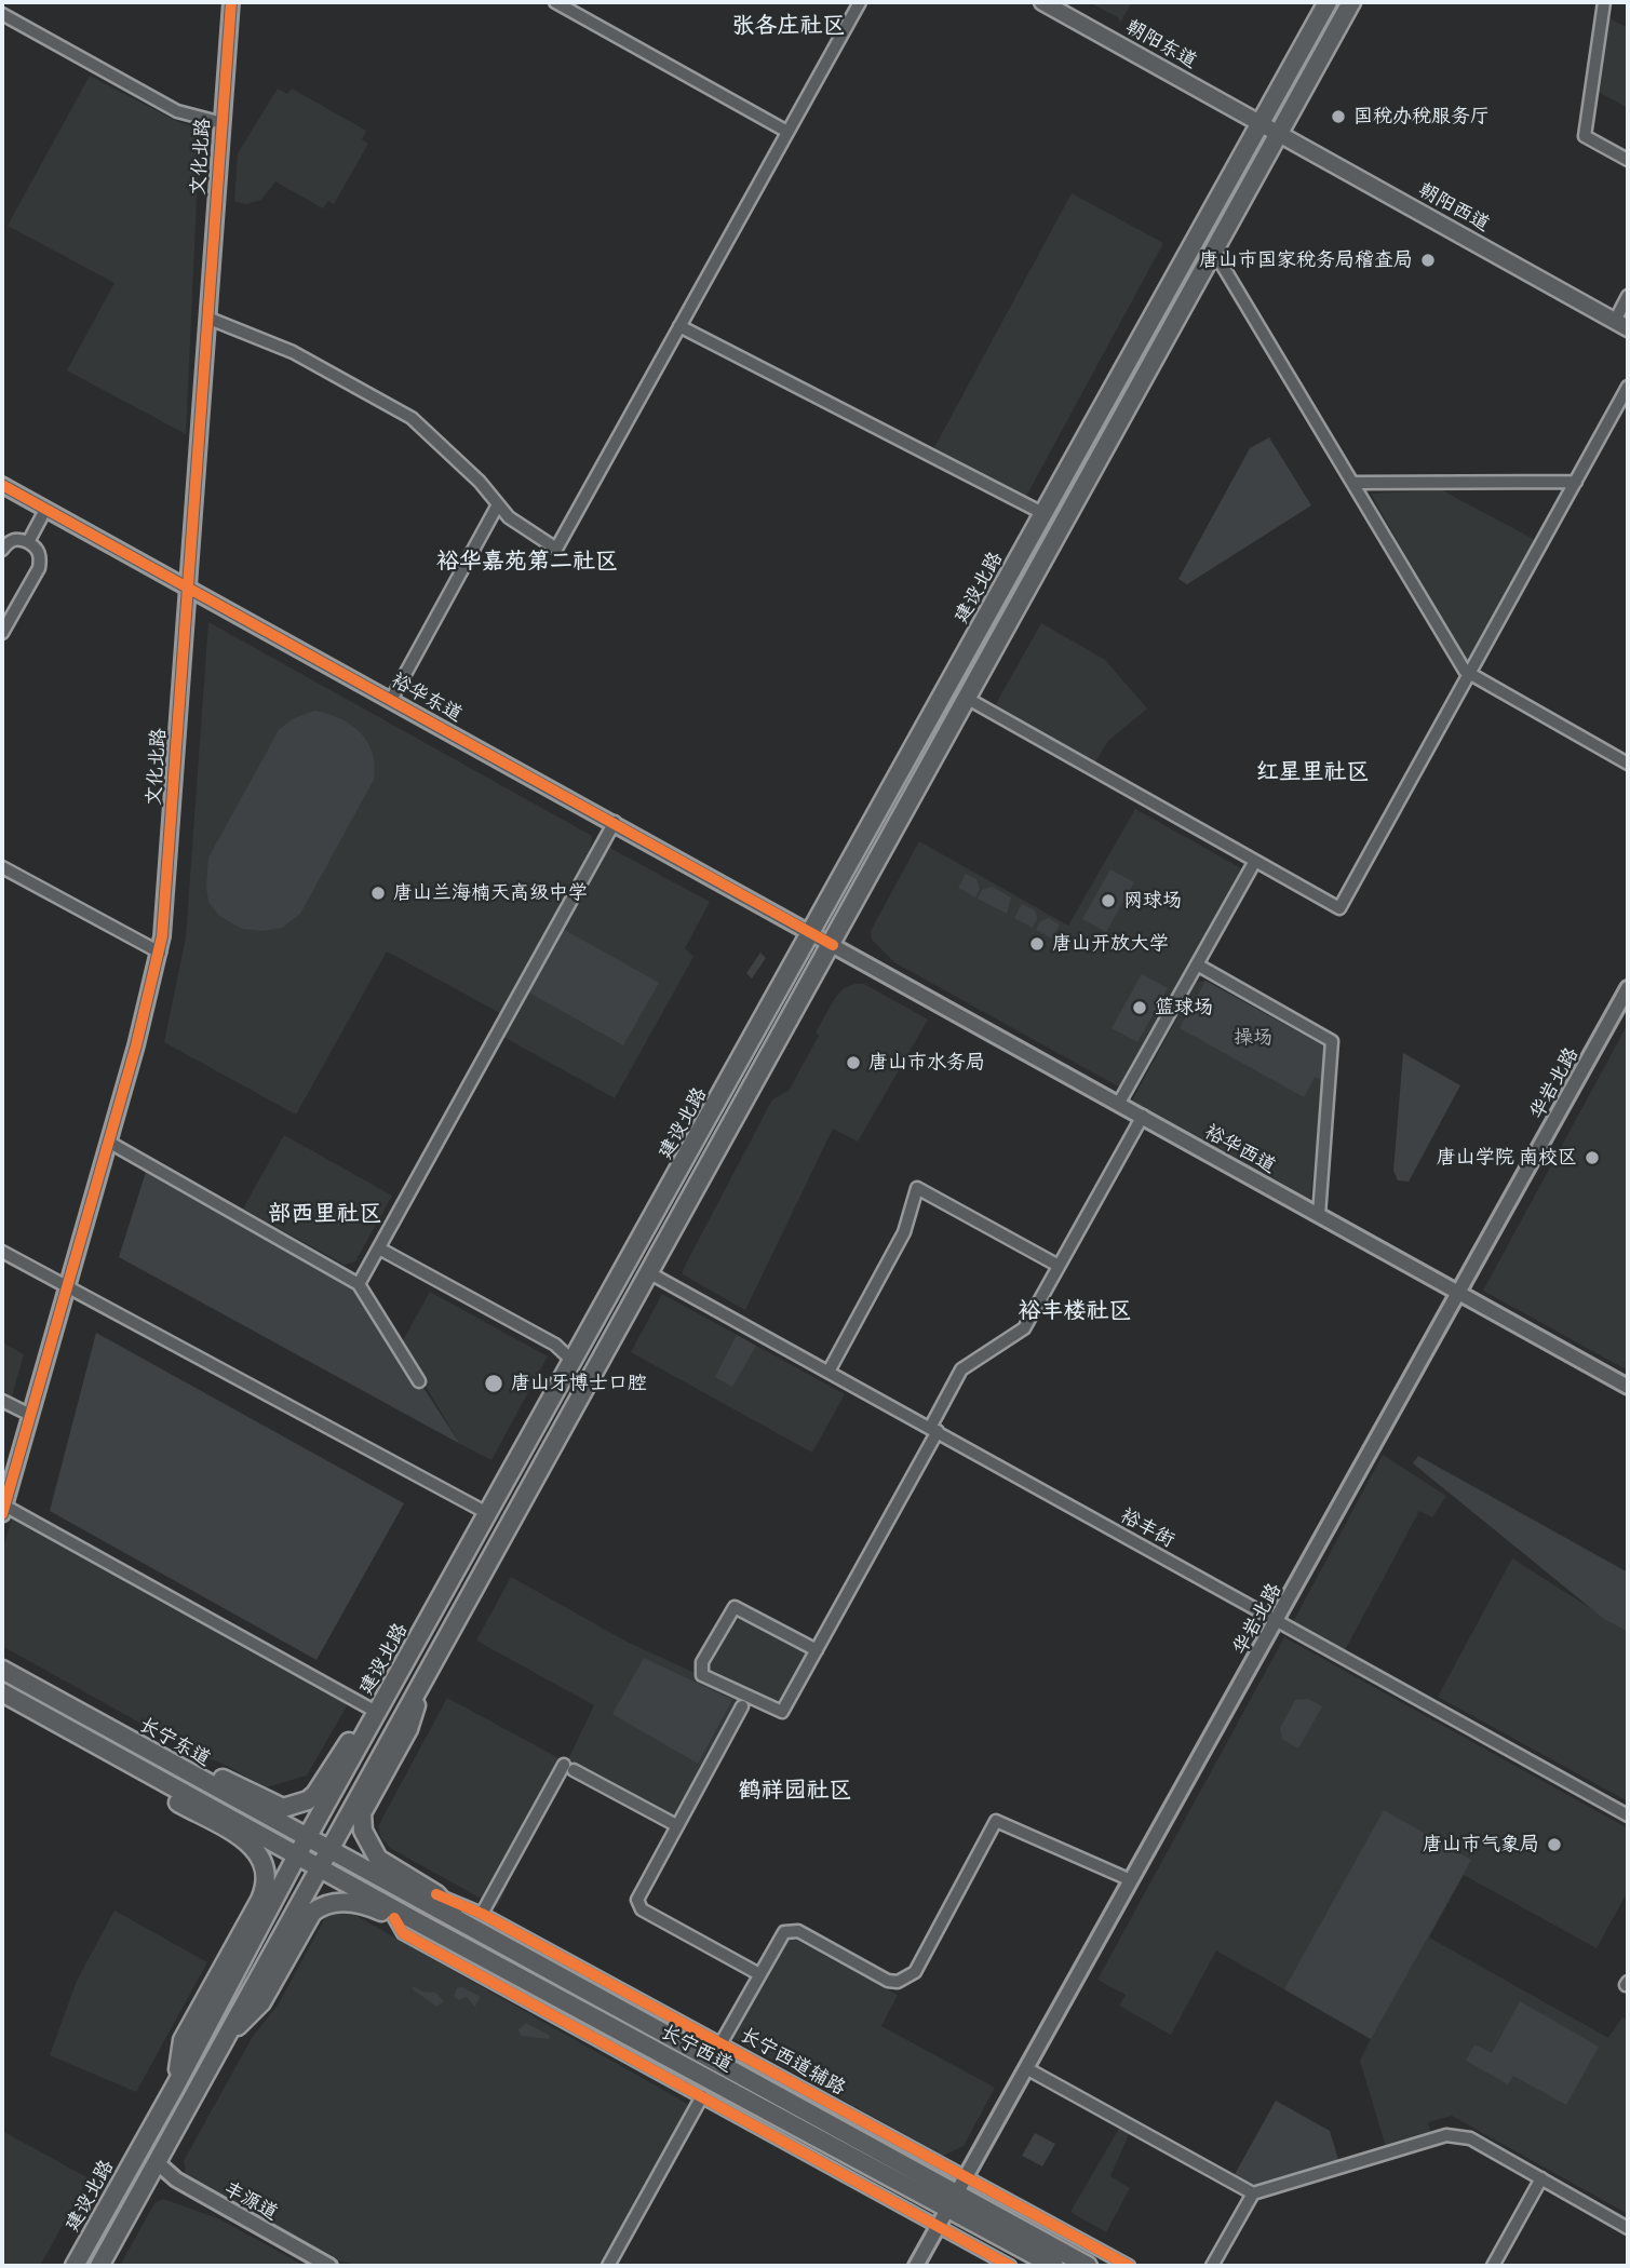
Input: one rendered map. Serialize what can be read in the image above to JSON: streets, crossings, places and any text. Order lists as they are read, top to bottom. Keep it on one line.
{"streets":{"main road":["朝阳东道","朝阳西道","建设北路","长宁东道","长宁西道"],"street":["文化北路","裕华东道","华岩北路","裕华西道","裕丰街","长宁西道辅路","丰源道"]},"crossings":[["朝阳东道","朝阳西道"],["朝阳东道","建设北路"],["文化北路","裕华东道"],["朝阳西道","建设北路"],["建设北路","裕华东道"],["建设北路","长宁东道"],["裕华东道","裕华西道"],["华岩北路","裕华西道"],["华岩北路","裕丰街"],["华岩北路","长宁西道"],["华岩北路","长宁西道辅路"],["长宁东道","长宁西道"]],"districts":["张各庄社区","裕华嘉苑第二社区","红星里社区","部西里社区","裕丰楼社区","鹤祥园社区"],"parks":["操场"],"places":["国税办税服务厅","唐山市国家税务局稽查局","唐山兰海楠天高级中学","网球场","唐山开放大学","篮球场","唐山市水务局","唐山学院 南校区","唐山牙博士口腔","唐山市气象局"]}
